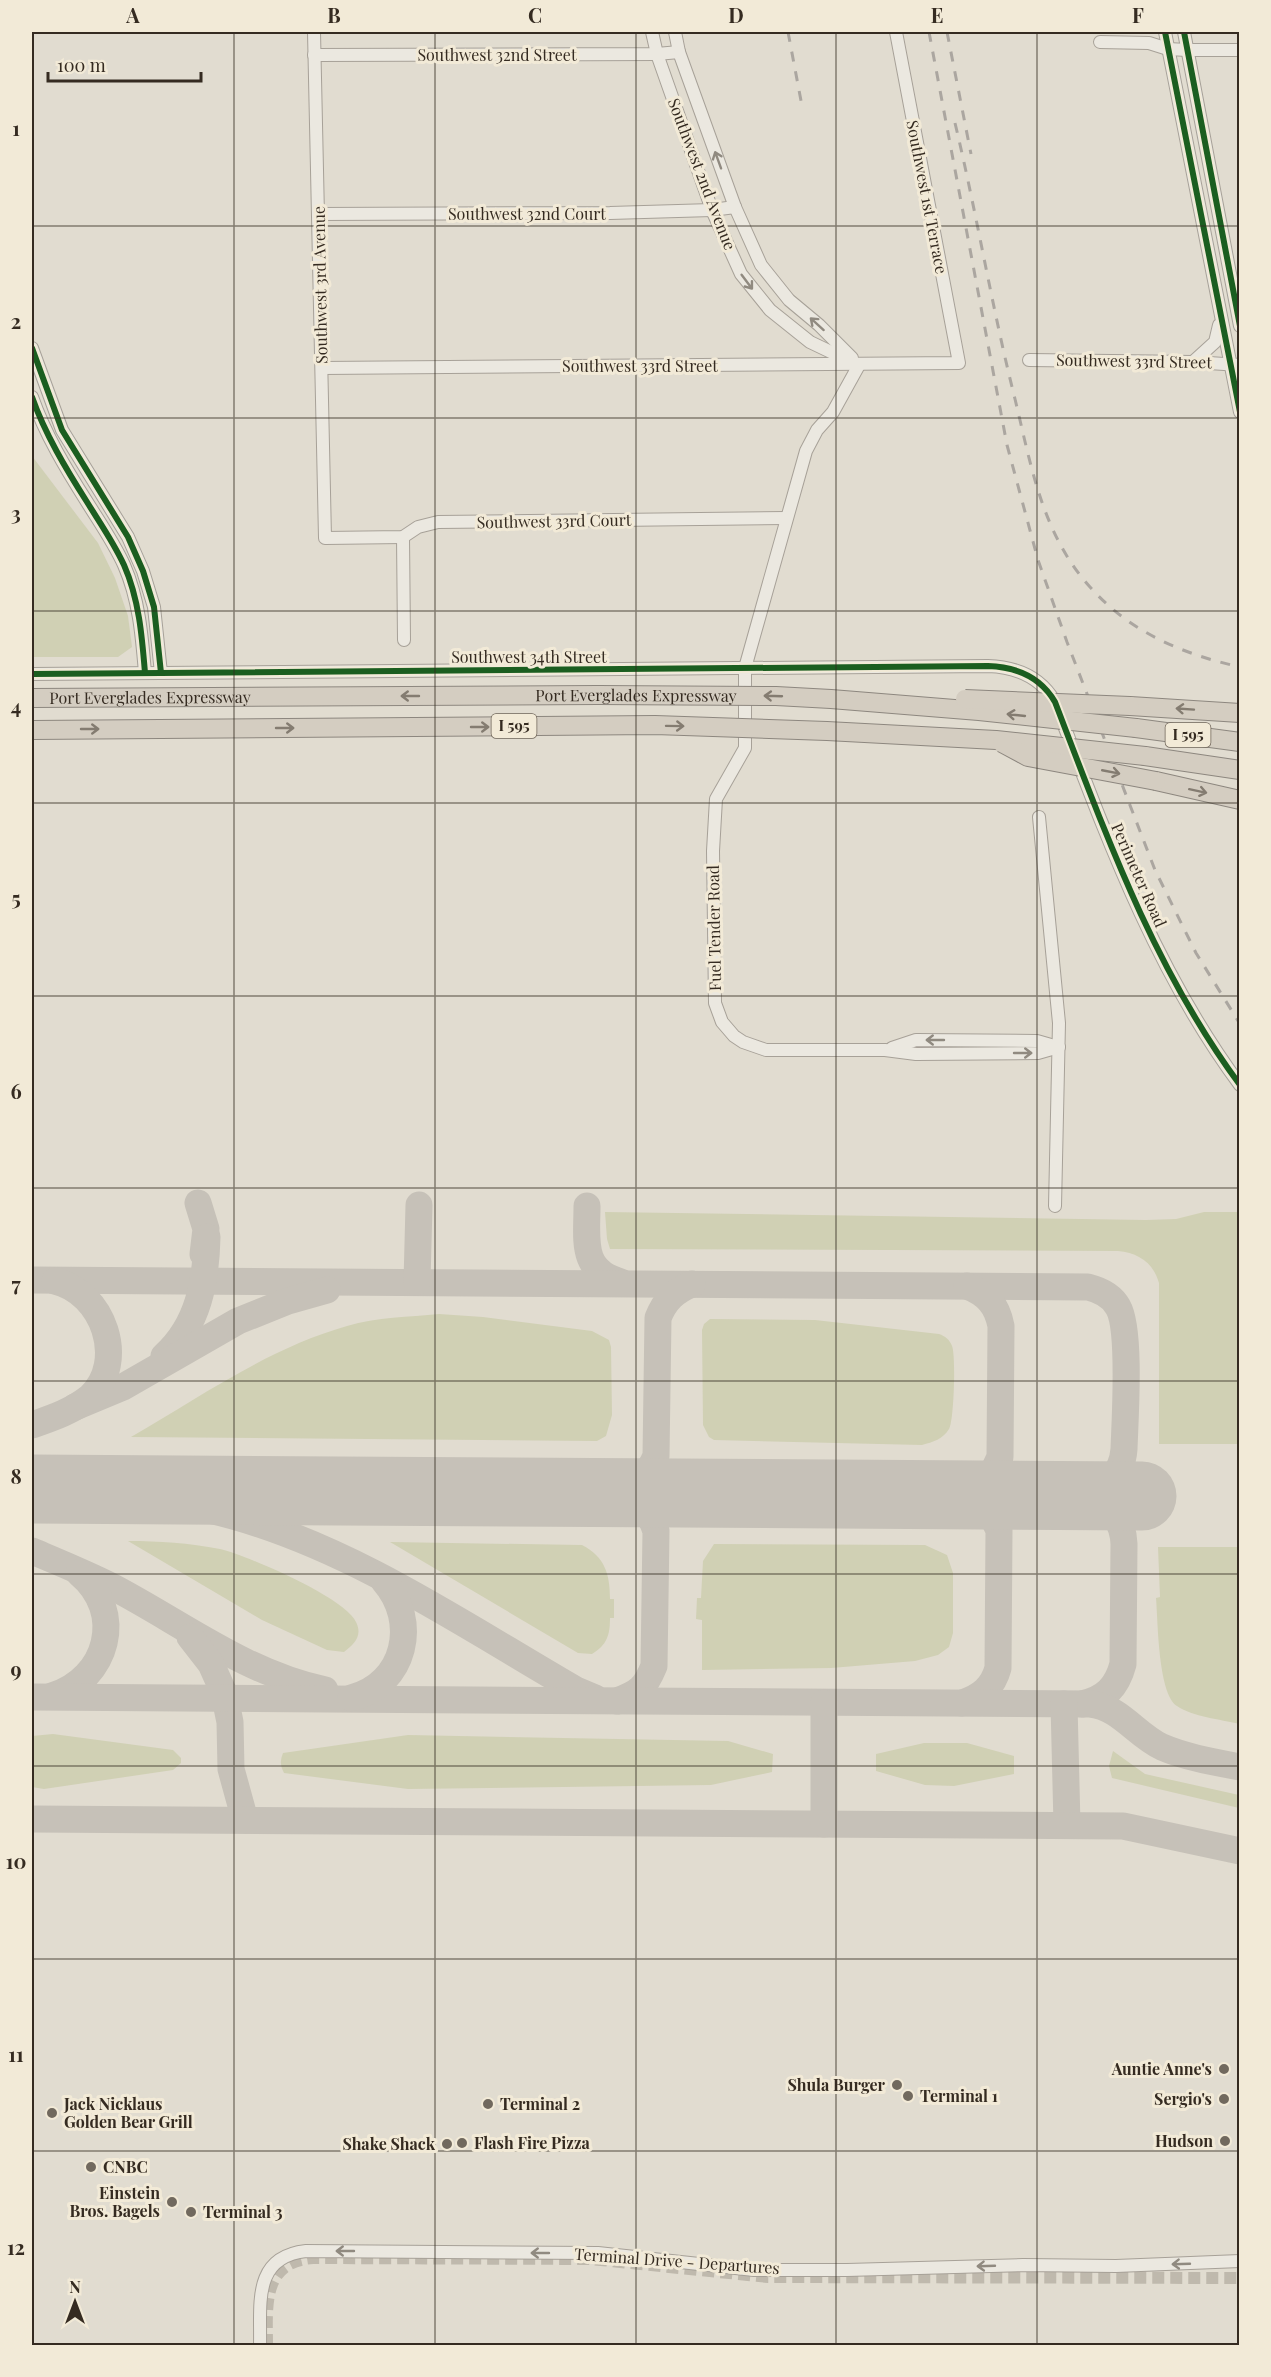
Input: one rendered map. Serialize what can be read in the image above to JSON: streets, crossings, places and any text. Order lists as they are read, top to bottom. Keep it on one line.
{"streets":{"highway":["Port Everglades Expressway","I 595"],"street":["Southwest 32nd Street","Southwest 2nd Avenue","Southwest 1st Terrace","Southwest 32nd Court","Southwest 3rd Avenue","Southwest 33rd Street","Southwest 33rd Court","Southwest 34th Street","Perimeter Road","Fuel Tender Road","Terminal Drive - Departures"]},"crossings":[["Southwest 32nd Street","Southwest 2nd Avenue"],["Southwest 32nd Street","Southwest 3rd Avenue"],["Southwest 2nd Avenue","Southwest 32nd Court"],["Southwest 2nd Avenue","Southwest 33rd Street"],["Southwest 1st Terrace","Southwest 33rd Street"],["Southwest 32nd Court","Southwest 3rd Avenue"],["Southwest 3rd Avenue","Southwest 33rd Street"],["Southwest 3rd Avenue","Southwest 33rd Court"],["Southwest 34th Street","Perimeter Road"],["Southwest 34th Street","Fuel Tender Road"]],"one_way":["Terminal Drive - Departures"],"places":["Auntie Anne's","Shula Burger","Terminal 1","Sergio's","Terminal 2","Jack Nicklaus Golden Bear Grill","Hudson","Flash Fire Pizza","Shake Shack","CNBC","Einstein Bros. Bagels","Terminal 3"],"scale_bar":"100 m","north":"top","grid":{"columns":["A","B","C","D","E","F"],"rows":["1","2","3","4","5","6","7","8","9","10","11","12"]}}
